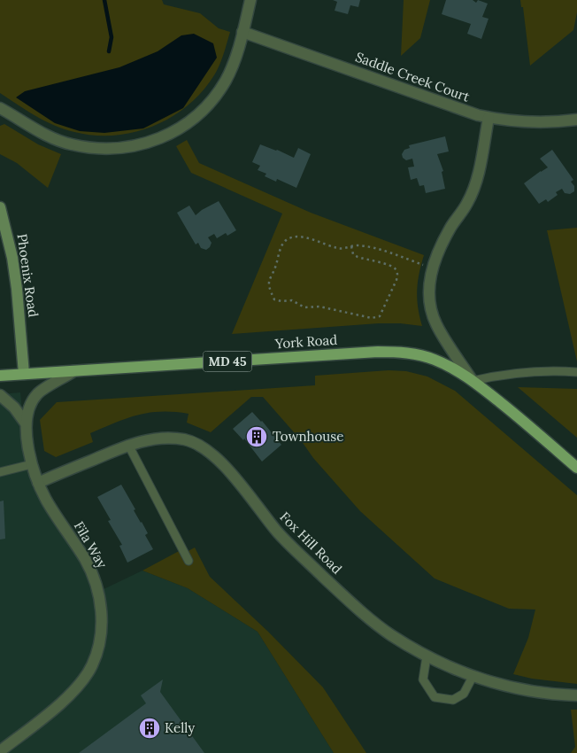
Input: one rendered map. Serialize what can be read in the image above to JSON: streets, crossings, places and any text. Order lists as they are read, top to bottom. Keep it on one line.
{"streets":{"main road":["York Road","MD 45"],"street":["Saddle Creek Court","Phoenix Road","Fox Hill Road","Fila Way"]},"crossings":[["Phoenix Road","York Road"],["York Road","Fila Way"],["Fox Hill Road","Fila Way"]],"places":{"building":["Townhouse","Kelly"]}}
